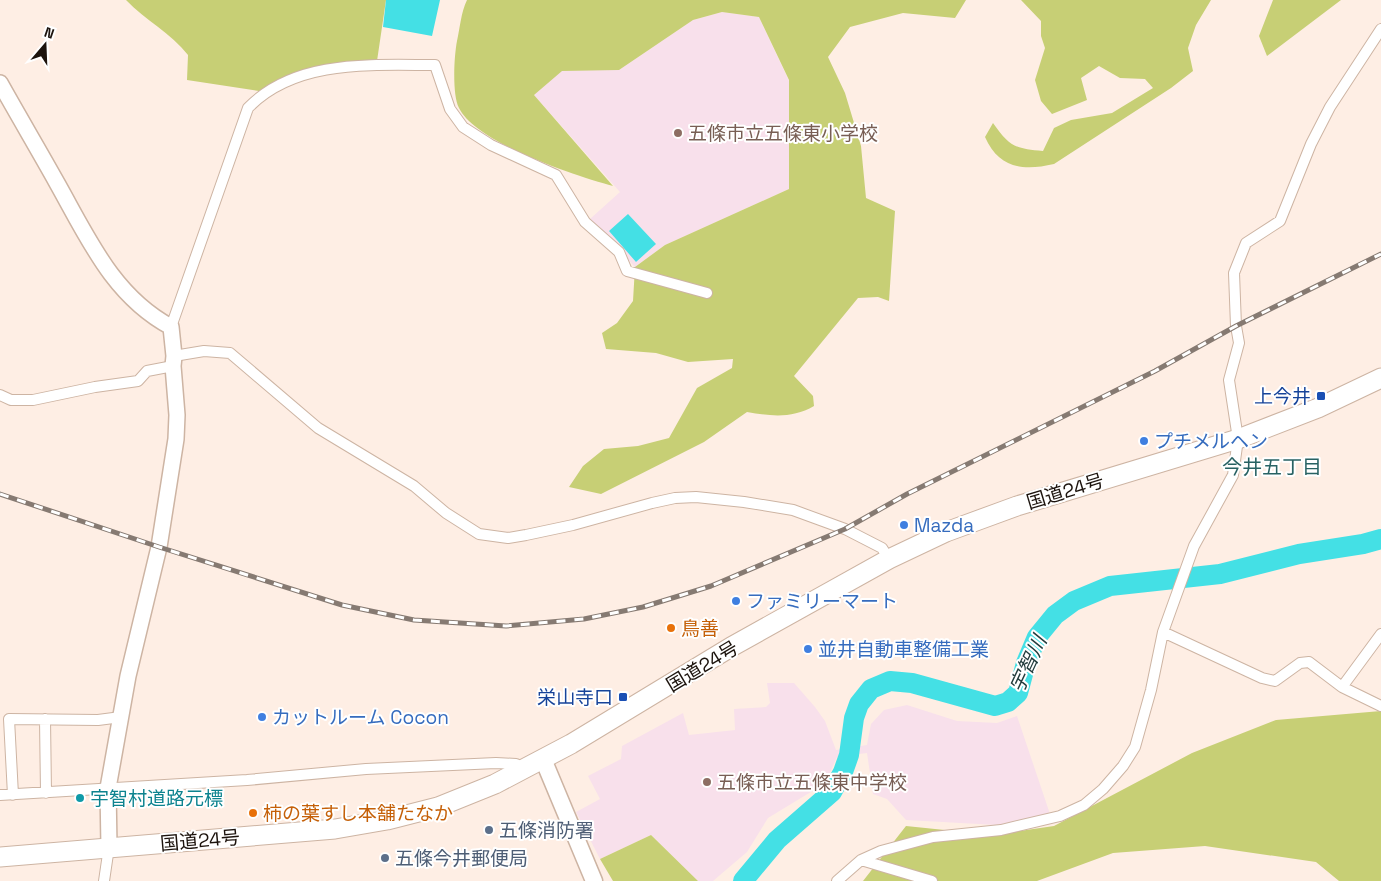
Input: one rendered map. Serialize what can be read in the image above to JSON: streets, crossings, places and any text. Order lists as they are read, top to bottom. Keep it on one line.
{"streets":{"highway":["国道24号"]},"districts":["今井五丁目"],"water":["宇智川"],"places":{"other":["五條市立五條東小学校","プチメルヘン","Mazda","ファミリーマート","鳥善","並井自動車整備工業","カットルーム Cocon","五條市立五條東中学校","宇智村道路元標","柿の葉すし本舗たなか","五條消防署","五條今井郵便局"],"transit":["上今井","栄山寺口"]},"north":"top"}
